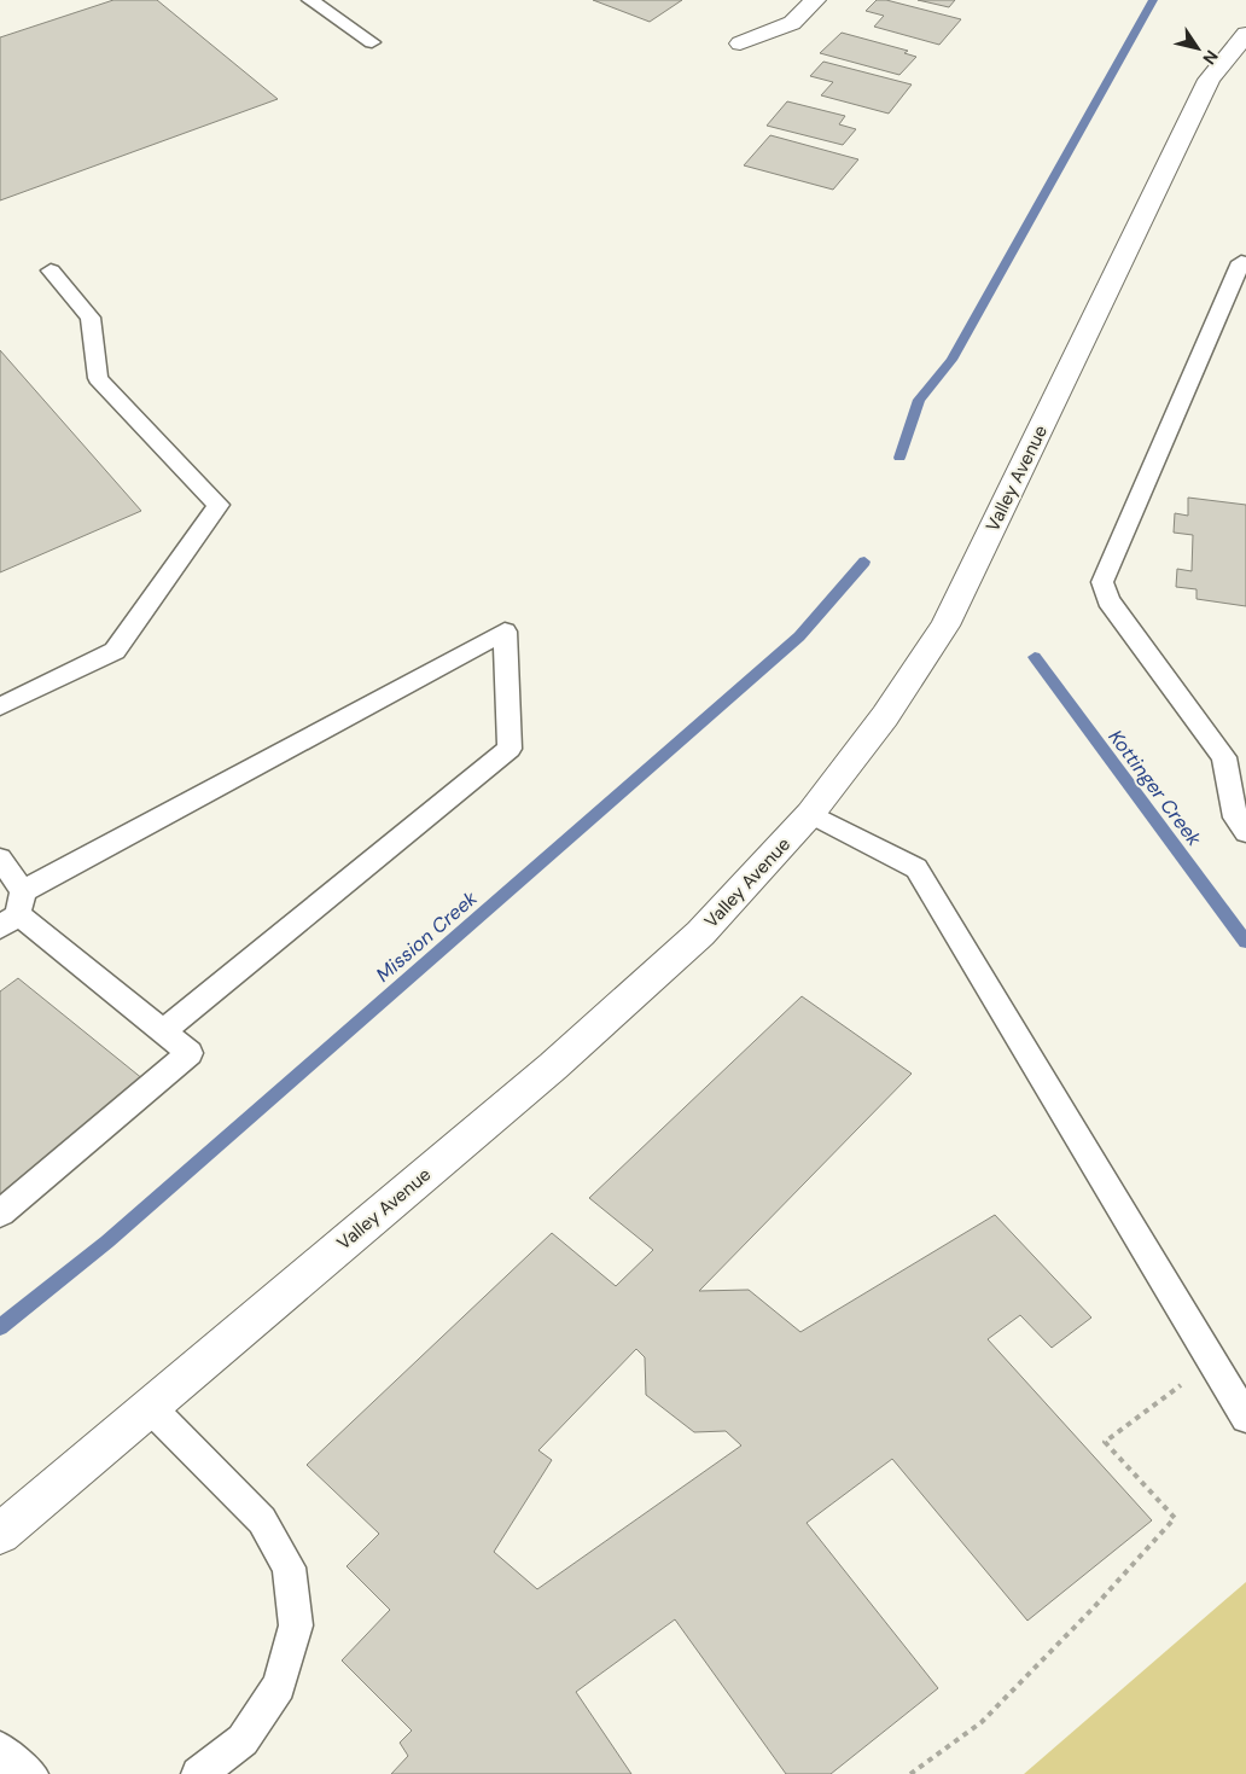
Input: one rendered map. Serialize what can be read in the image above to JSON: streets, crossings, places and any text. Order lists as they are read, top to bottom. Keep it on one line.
{"streets":{"street":["Valley Avenue"]},"water":["Kottinger Creek","Mission Creek"],"north":"bottom right"}
